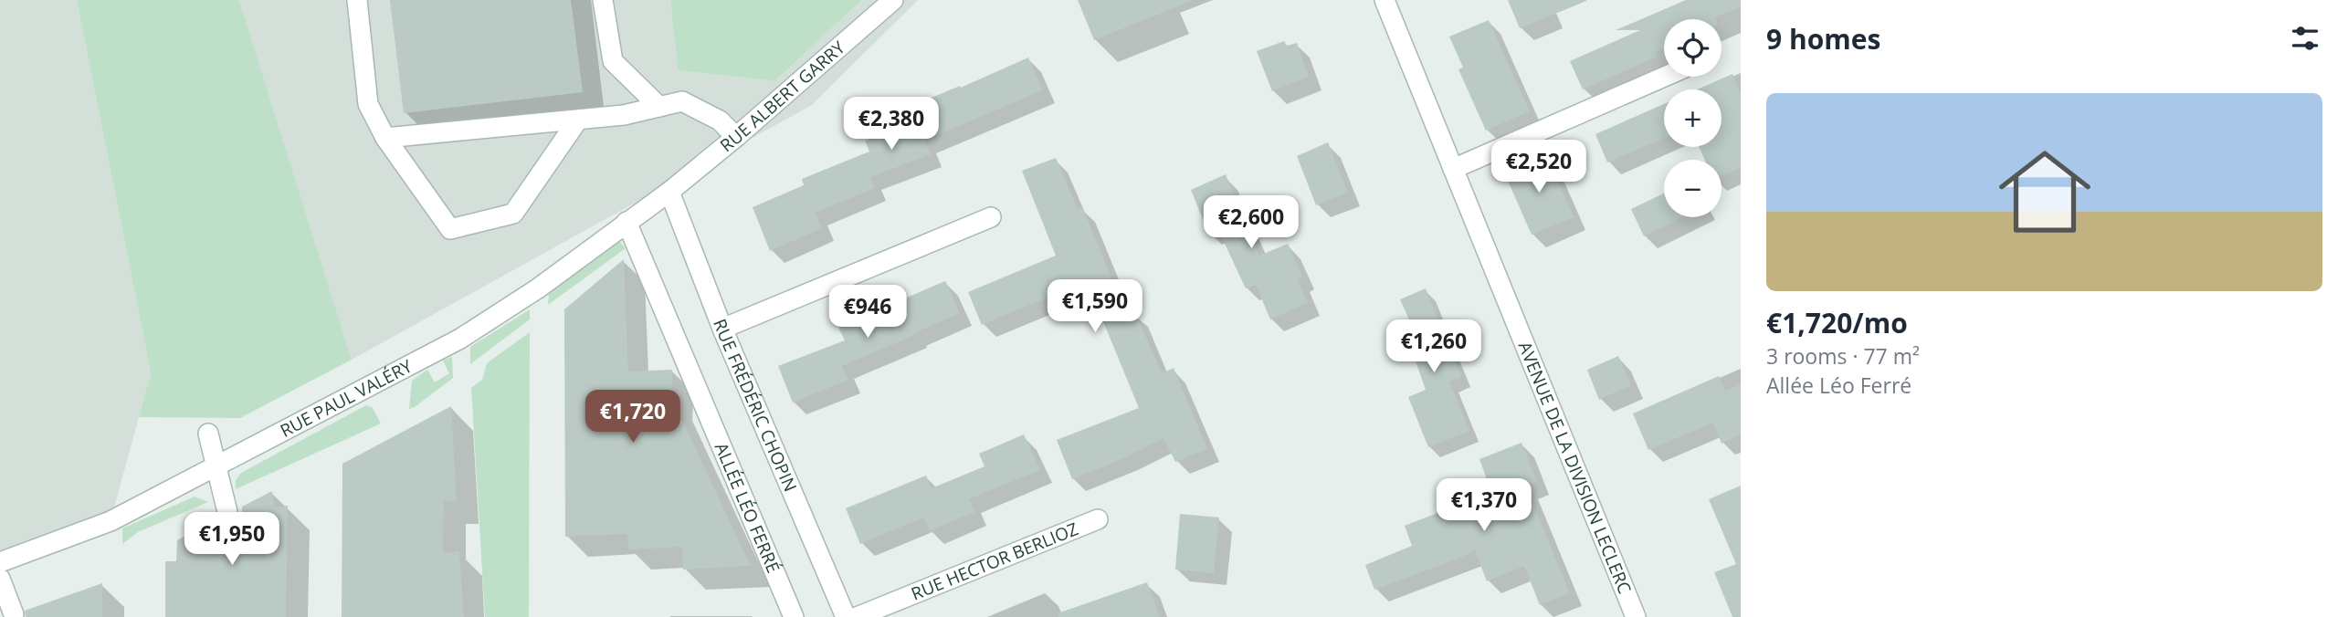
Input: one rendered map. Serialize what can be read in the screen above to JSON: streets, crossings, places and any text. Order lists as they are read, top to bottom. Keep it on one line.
{"streets":{"street":["RUE ALBERT GARRY","RUE PAUL VALÉRY","RUE FRÉDÉRIC CHOPIN","AVENUE DE LA DIVISION LECLERC","ALLÉE LÉO FERRÉ","RUE HECTOR BERLIOZ"]},"crossings":[["RUE ALBERT GARRY","RUE PAUL VALÉRY"],["RUE ALBERT GARRY","RUE FRÉDÉRIC CHOPIN"],["RUE PAUL VALÉRY","RUE FRÉDÉRIC CHOPIN"],["RUE PAUL VALÉRY","ALLÉE LÉO FERRÉ"]],"page":{"heading":"9 homes","map_buttons":["+","−"],"list":[{"name":"€1,720/mo","note":"3 rooms · 77 m² · Allée Léo Ferré"}],"price":["€2,380","€2,520","€2,600","€1,590","€946","€1,260","€1,720","€1,370","€1,950"]}}
